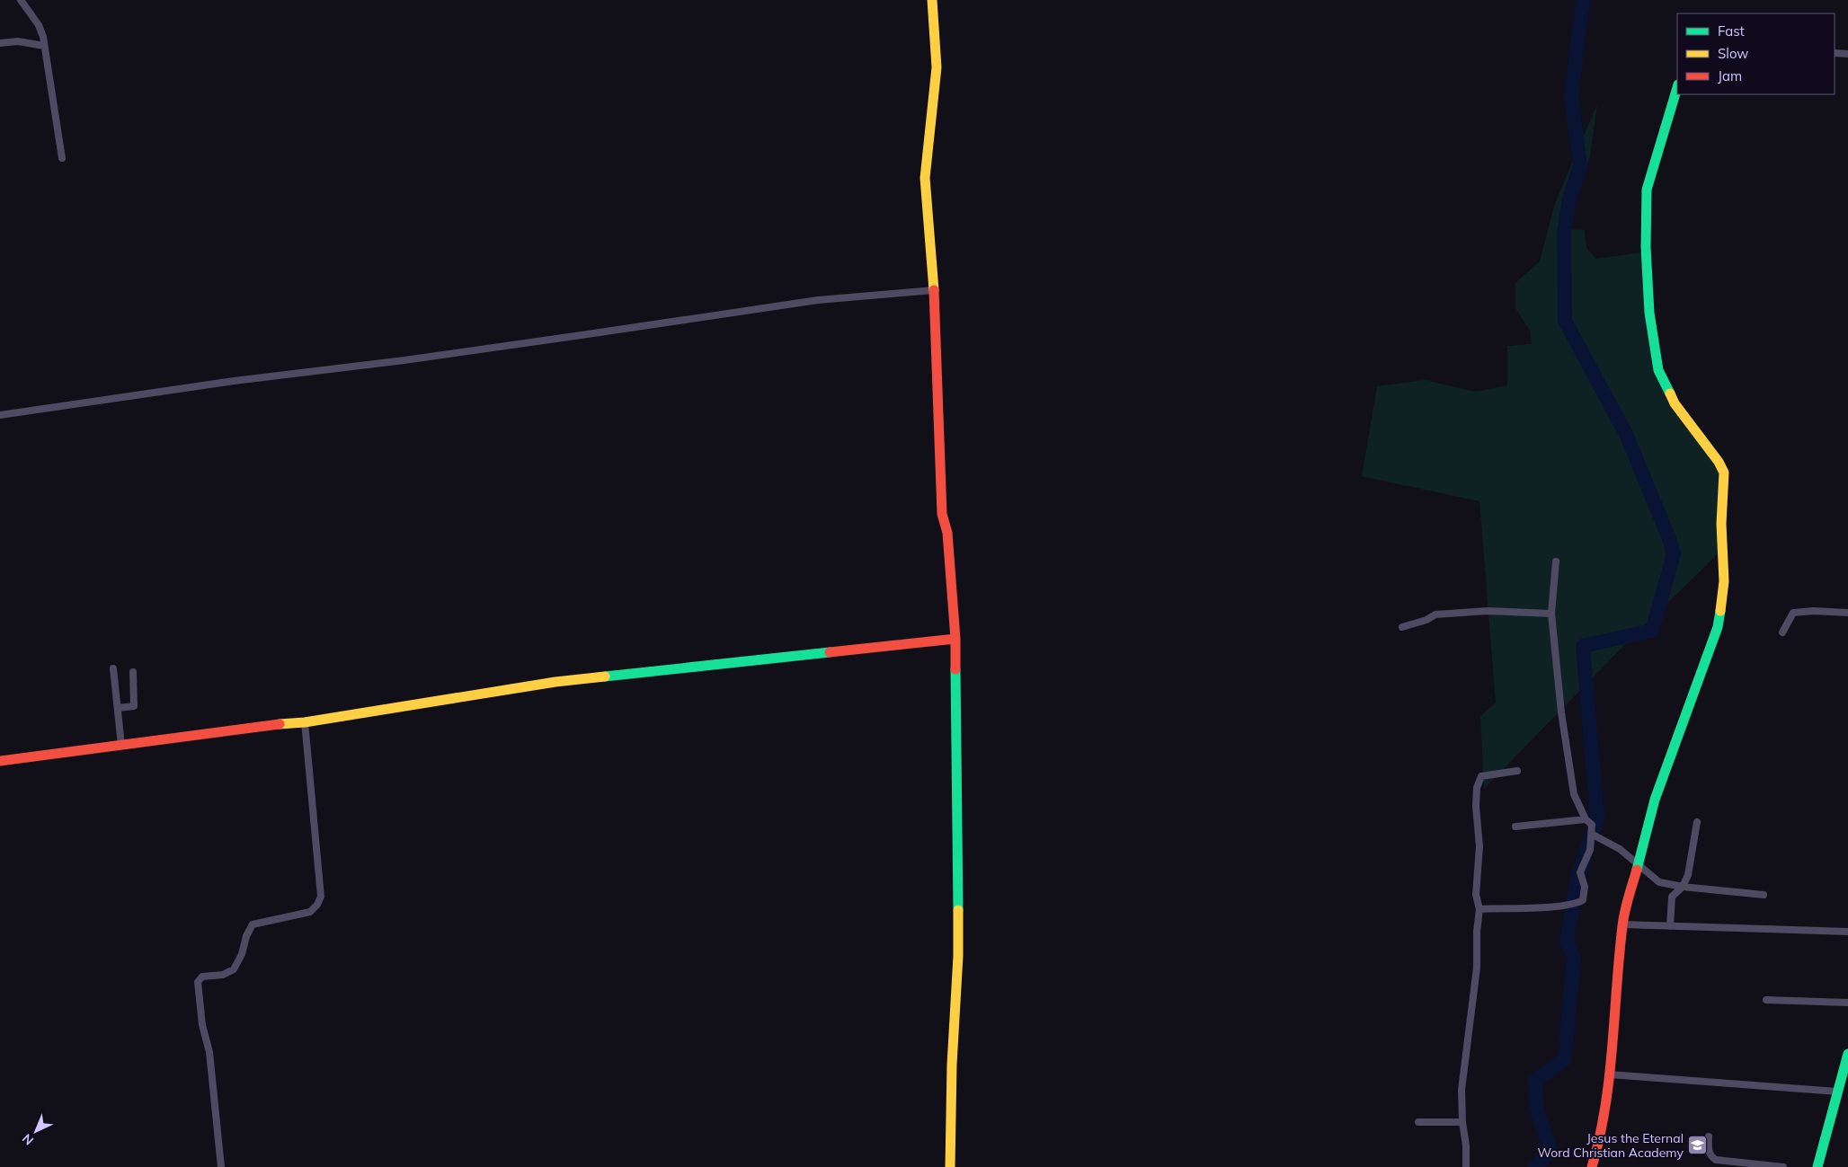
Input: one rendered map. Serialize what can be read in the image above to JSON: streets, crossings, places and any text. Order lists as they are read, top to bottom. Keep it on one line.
{"places":{"school or university":["Jesus the Eternal Word Christian Academy"]},"legend":["Fast","Slow","Jam"],"north":"bottom left"}
